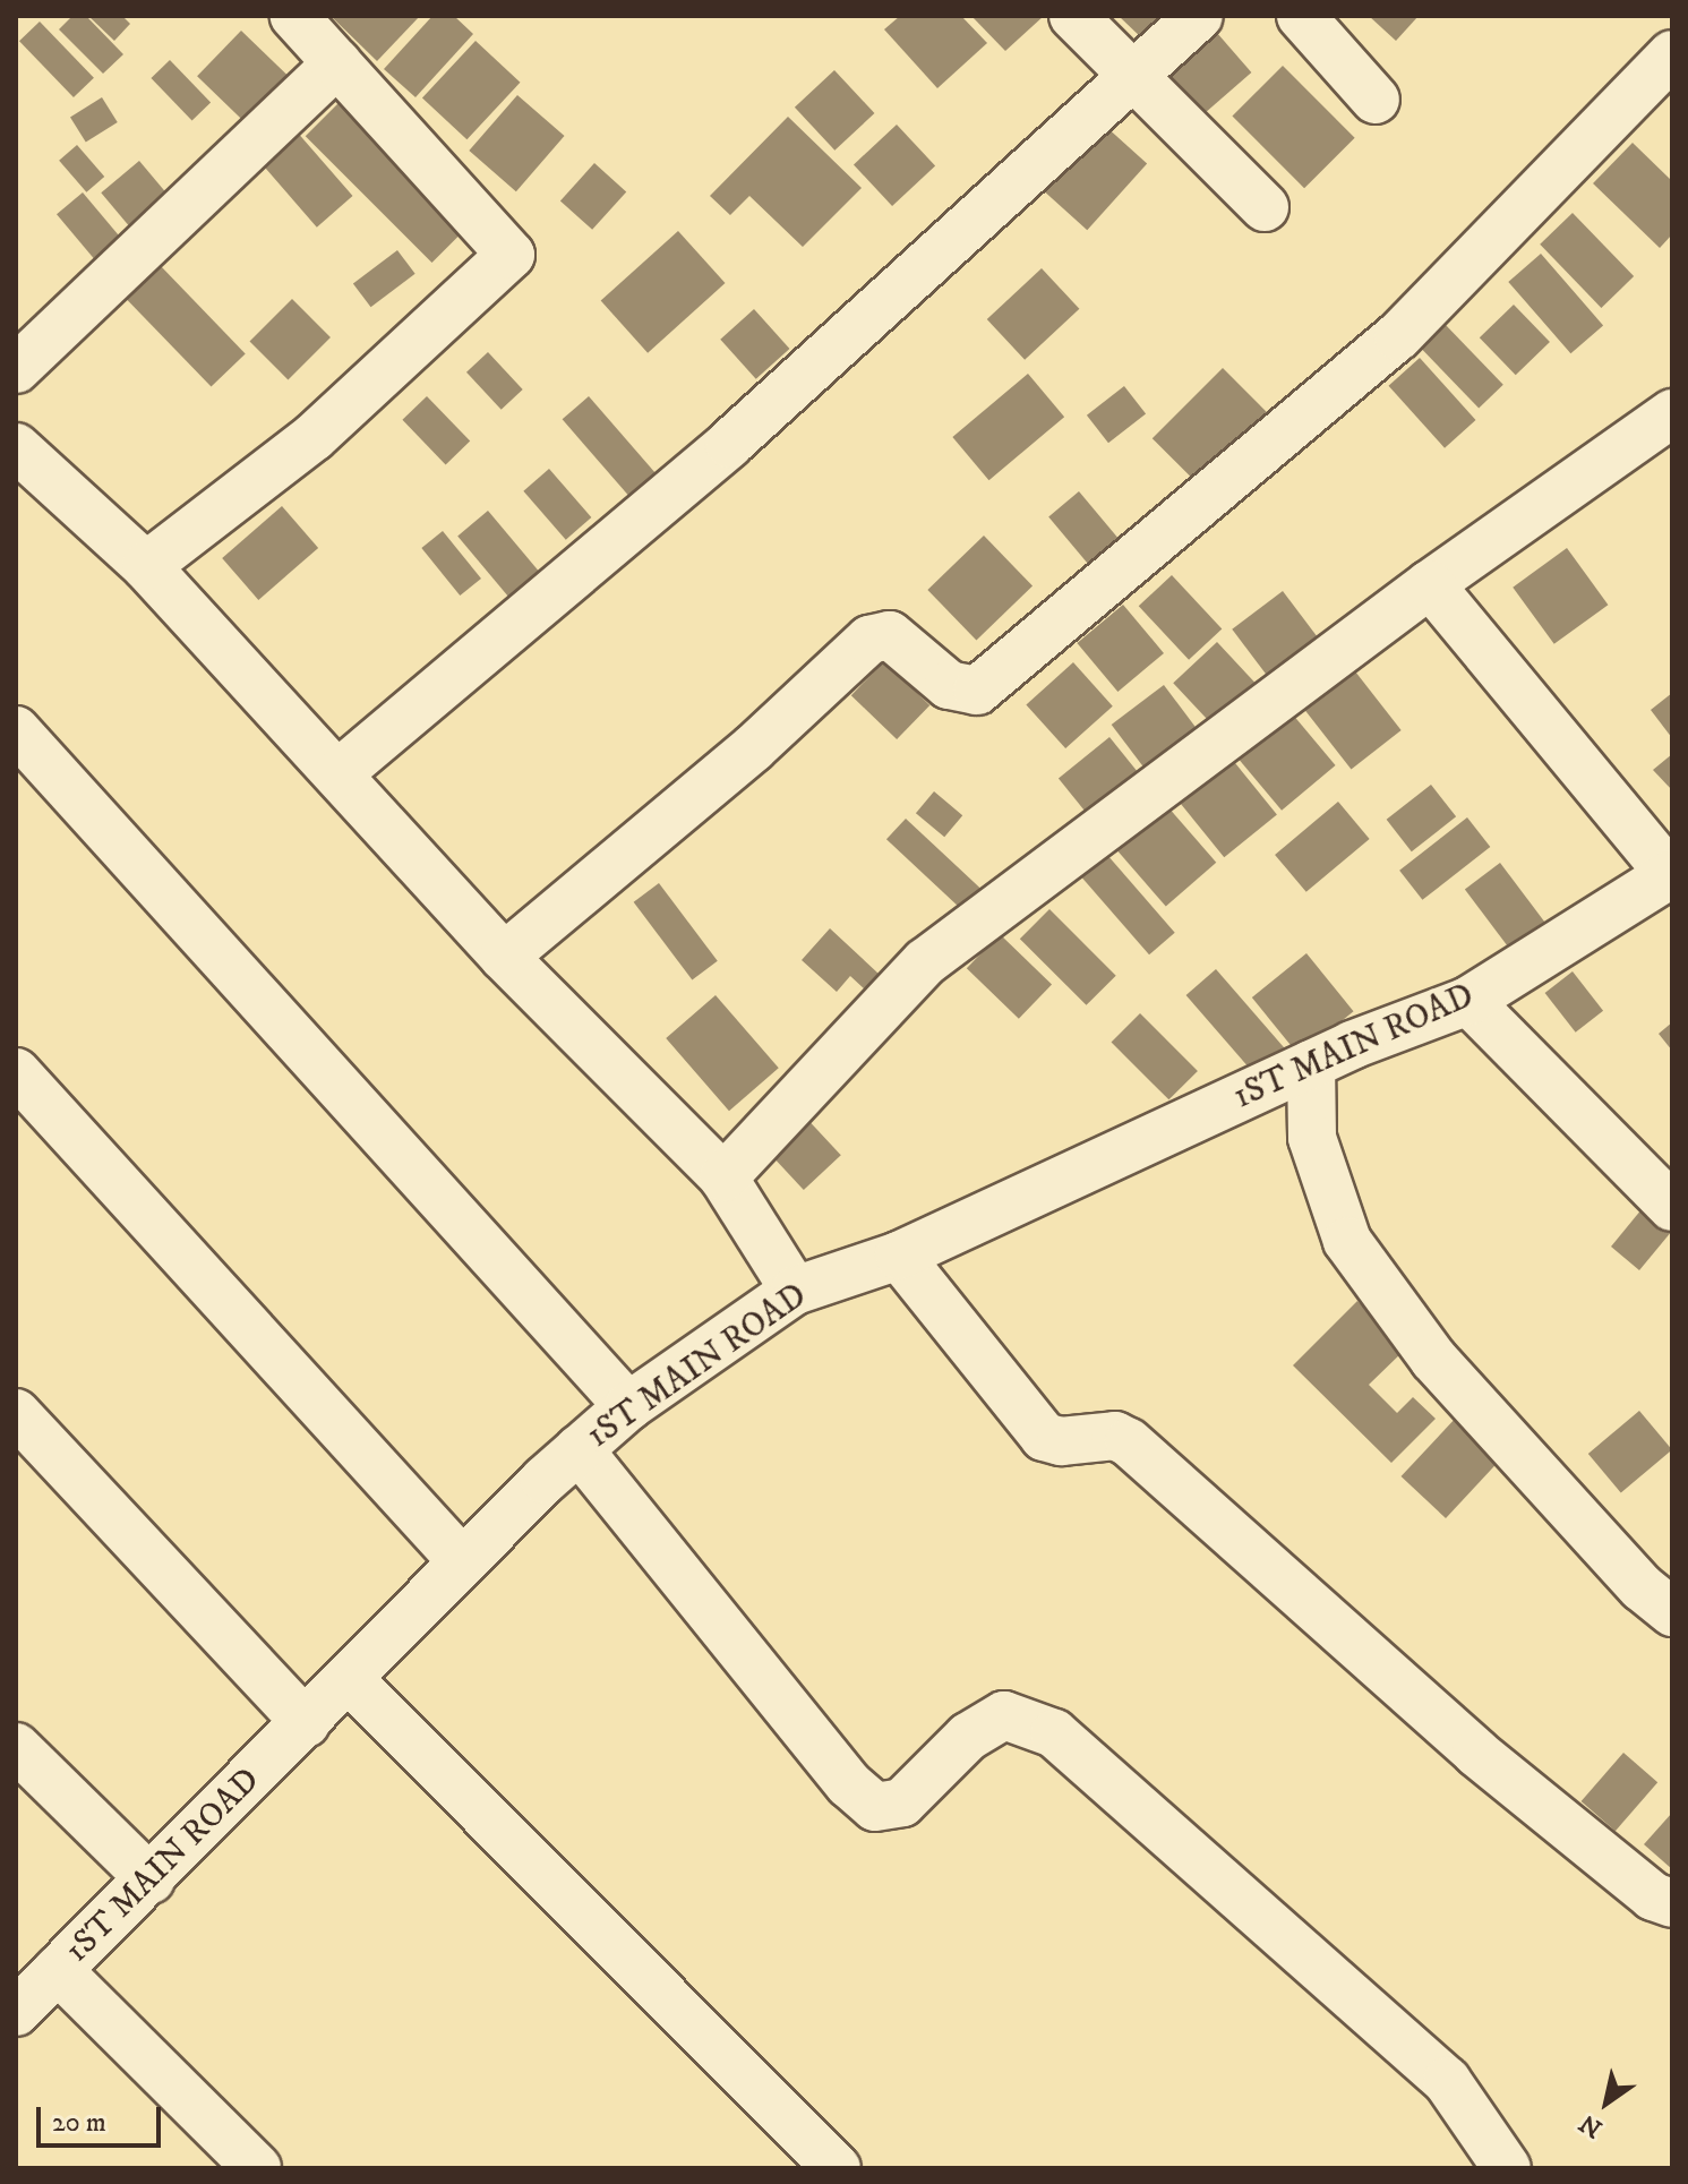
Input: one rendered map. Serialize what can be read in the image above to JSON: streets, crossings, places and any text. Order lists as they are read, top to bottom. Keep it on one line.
{"streets":{"street":["1ST MAIN ROAD"]},"scale_bar":"20 m","north":"bottom left"}
